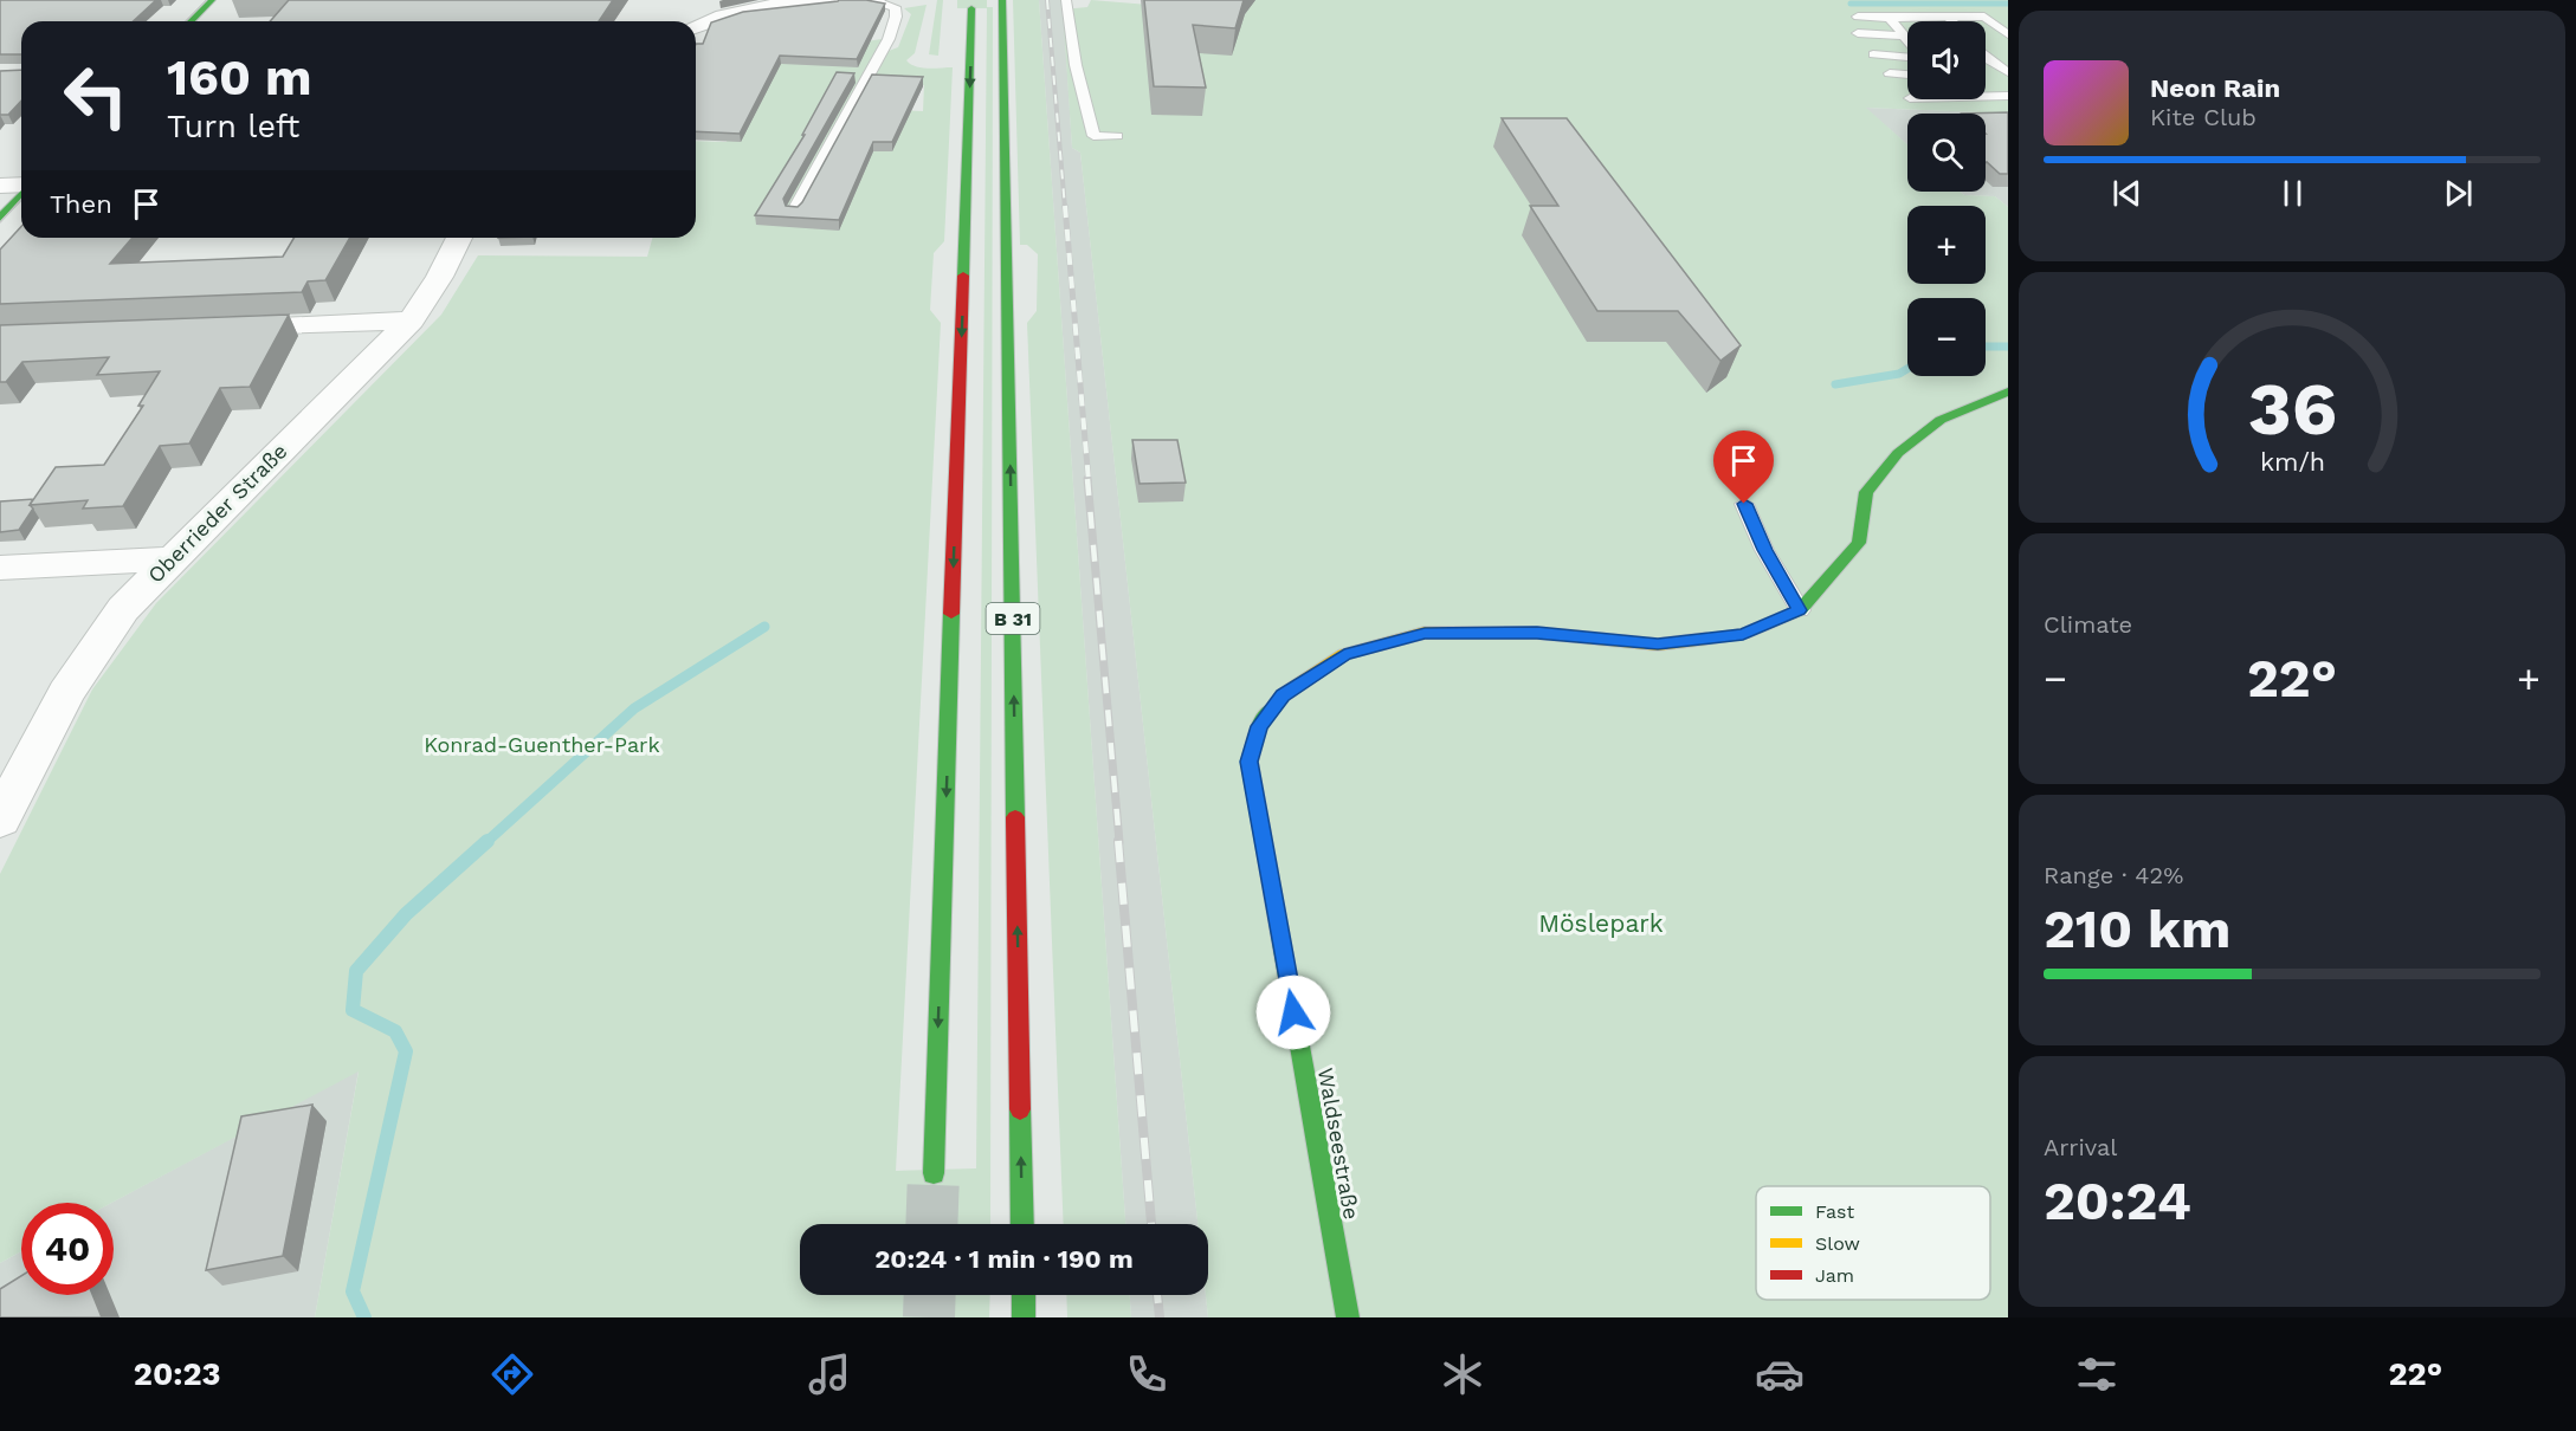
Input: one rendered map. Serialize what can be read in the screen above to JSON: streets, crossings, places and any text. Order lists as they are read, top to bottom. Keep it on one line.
{"streets":{"main road":["B 31","Waldseestraße"],"street":["Oberrieder Straße"]},"parks":["Konrad-Guenther-Park","Möslepark"],"legend":["Fast","Slow","Jam"],"page":{"map_buttons":["+","−"],"turn":["160 m","Turn left"],"song":["Neon Rain","Kite Club"],"then":"Then","tile":["Climate",["Range · 42%","210 km"],["Arrival","20:24"]],"heat":["−","22°","+"],"limit":"40","trip":"20:24 · 1 min · 190 m","tabs":["20:23","22°"],"gauge":["36","km/h"]}}
